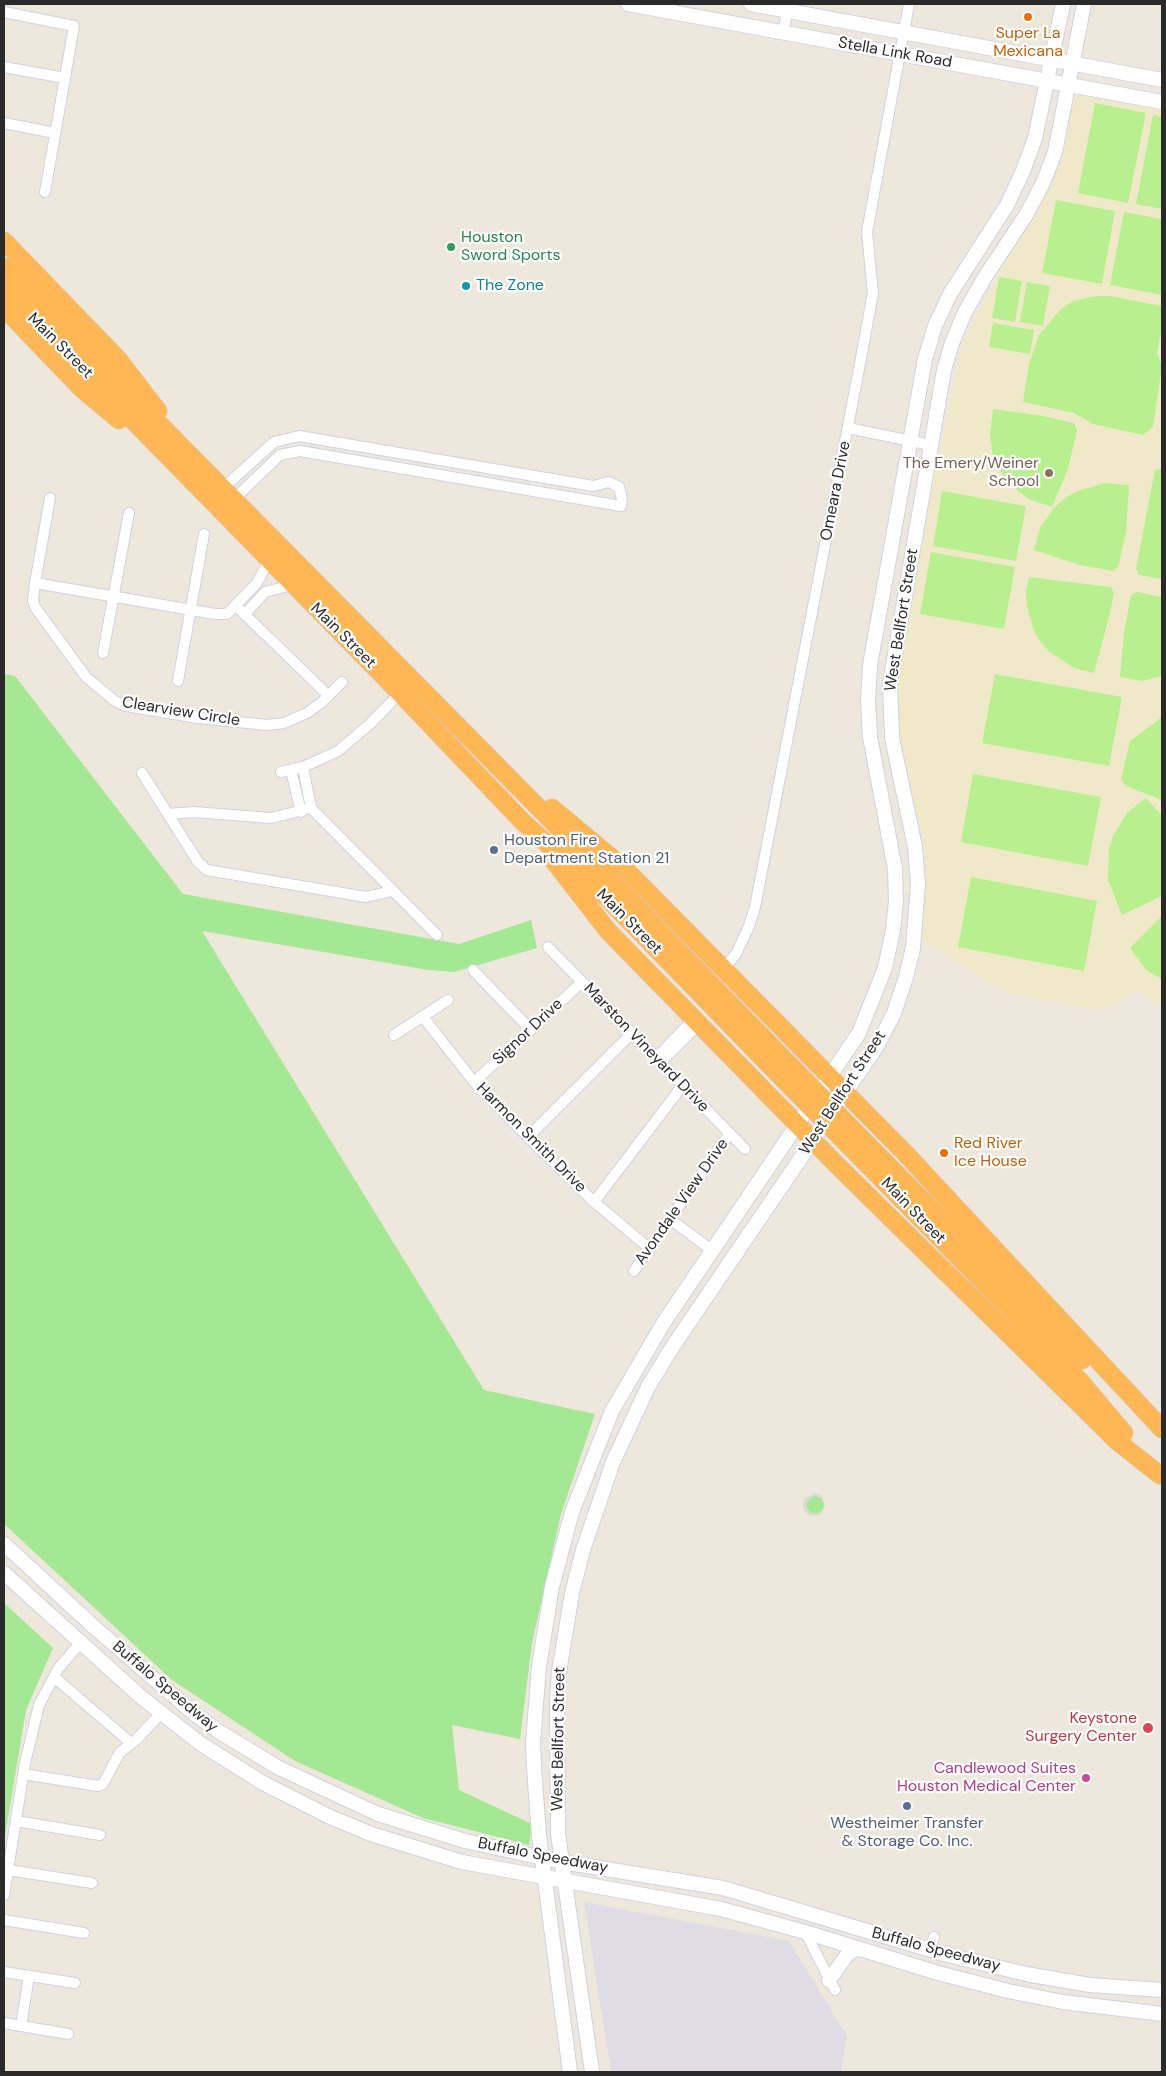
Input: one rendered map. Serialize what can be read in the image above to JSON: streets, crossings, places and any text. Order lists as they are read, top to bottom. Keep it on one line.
{"streets":{"highway":["Main Street"],"main road":["Stella Link Road","West Bellfort Street","Buffalo Speedway"],"street":["Omeara Drive","Clearview Circle","Signor Drive","Marston Vineyard Drive","Harmon Smith Drive","Avondale View Drive"]},"crossings":[["Stella Link Road","Omeara Drive"],["Stella Link Road","West Bellfort Street"],["West Bellfort Street","Buffalo Speedway"],["Signor Drive","Marston Vineyard Drive"],["Signor Drive","Harmon Smith Drive"],["Marston Vineyard Drive","Avondale View Drive"],["Harmon Smith Drive","Avondale View Drive"]],"places":["Super La Mexicana","Houston Sword Sports","The Zone","The Emery/Weiner School","Houston Fire Department Station 21","Red River Ice House","Keystone Surgery Center","Candlewood Suites Houston Medical Center","Westheimer Transfer & Storage Co. Inc."]}
